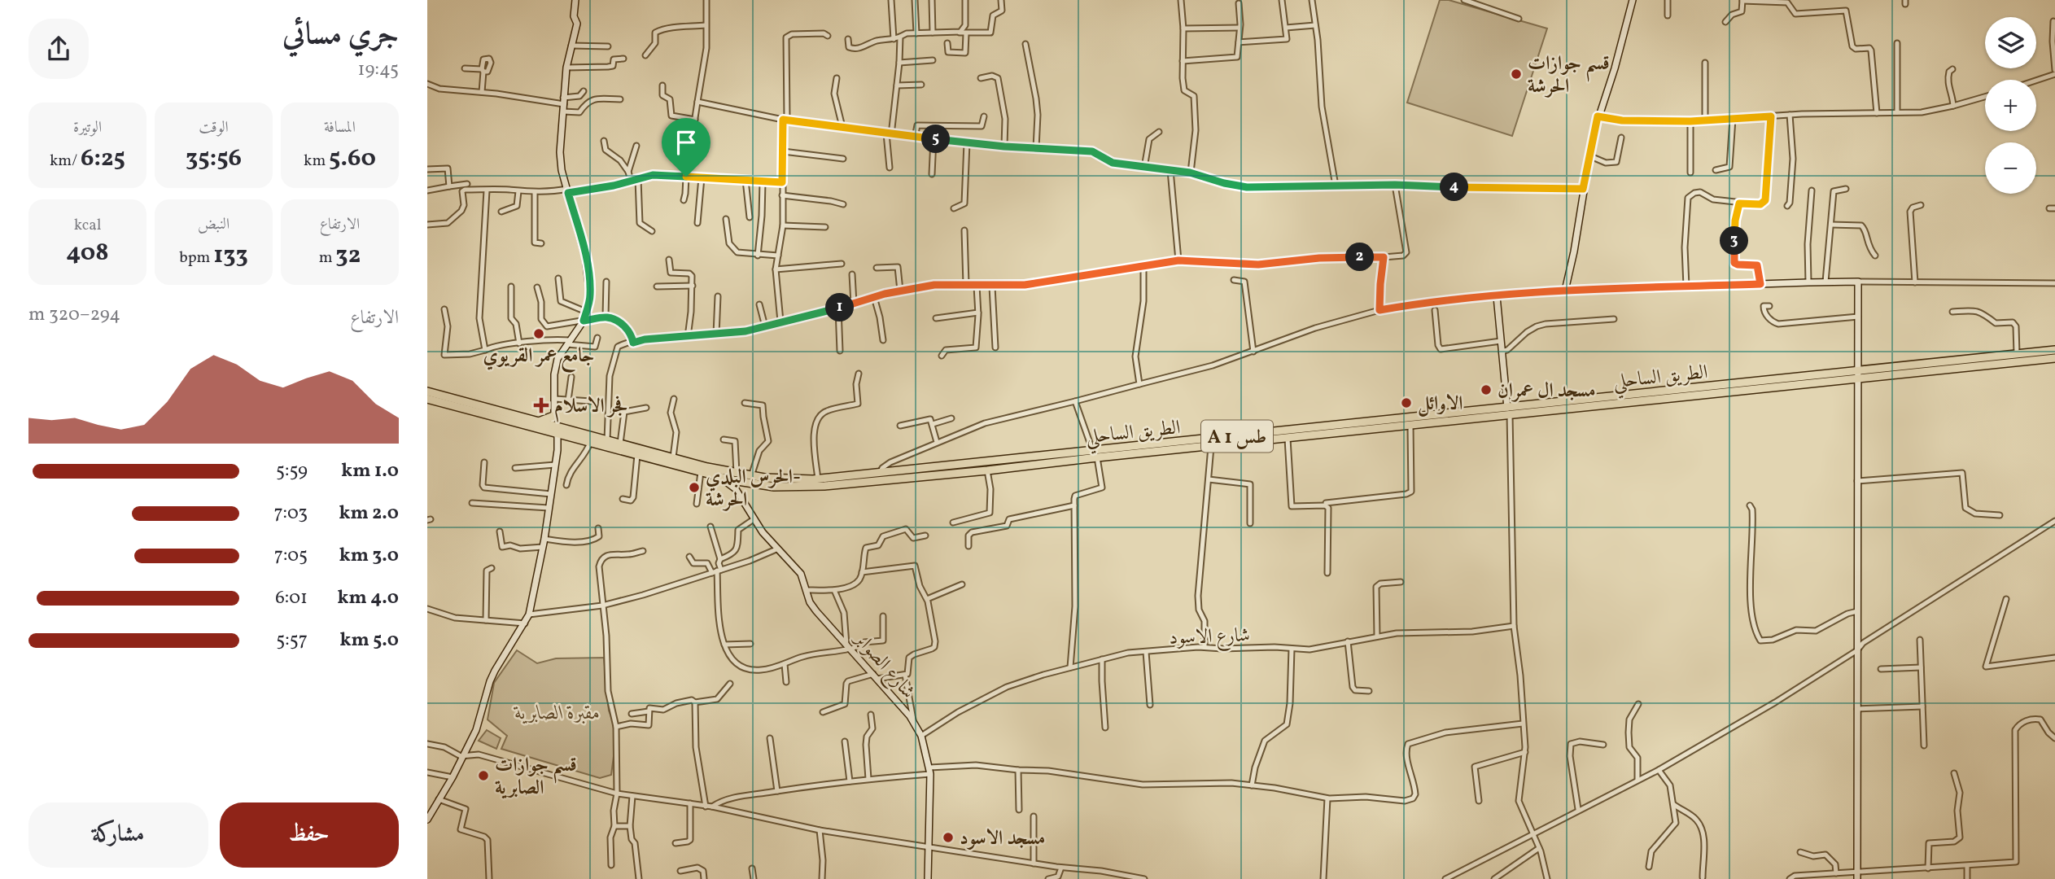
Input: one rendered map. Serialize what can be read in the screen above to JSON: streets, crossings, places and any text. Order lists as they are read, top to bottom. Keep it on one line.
{"streets":{"highway":["الطريق الساحلي","A 1 طس"],"street":["شارع الاسود","شارع الصوابر"]},"crossings":[["الطريق الساحلي","شارع الصوابر"],["شارع الاسود","شارع الصوابر"]],"parks":["مقبرة الصابرية"],"places":{"other":["قسم جوازات الحرشة","جامع عمر القريوي","مسجد ال عمران","الاوائل","الحرس البلدي- الحرشة","قسم جوازات الصابرية","مسجد الاسود"],"health":["فجر الاسلام"]},"page":{"heading":["جري مسائي","19:45"],"map_buttons":["+","−"],"stats":[["المسافة","5.60 km"],["الوقت","35:56"],["الوتيرة","6:25 /km"],["الارتفاع","32 m"],["النبض","133 bpm"],["kcal","408"]],"pins":["5","4","3","2","1"],"chart":["الارتفاع","294–320 m"],"list":[{"name":"1.0 km","note":"5:59"},{"name":"2.0 km","note":"7:03"},{"name":"3.0 km","note":"7:05"},{"name":"4.0 km","note":"6:01"},{"name":"5.0 km","note":"5:57"}],"buttons":["حفظ","مشاركة"]}}
